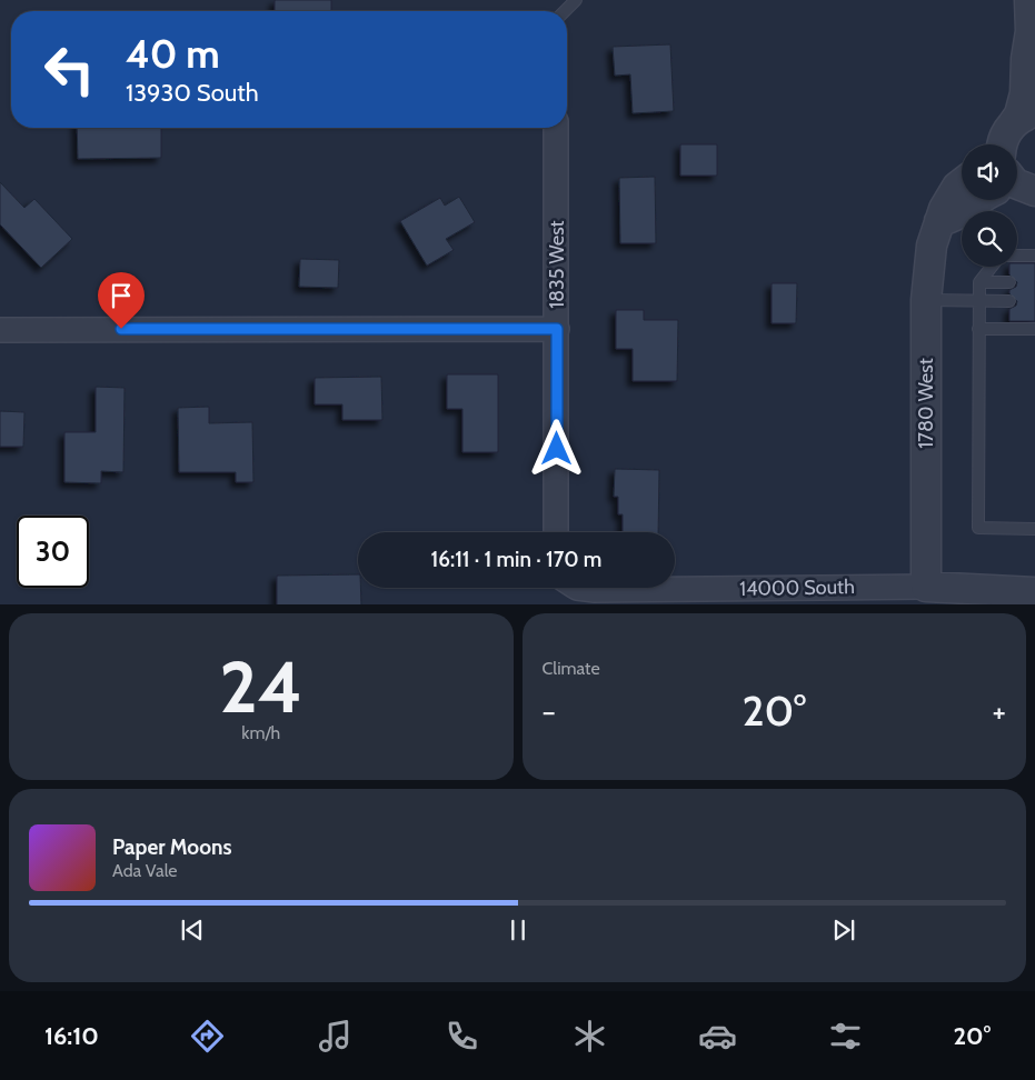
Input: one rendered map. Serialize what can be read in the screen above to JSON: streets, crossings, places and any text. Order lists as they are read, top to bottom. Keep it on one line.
{"streets":{"street":["1835 West","1780 West","14000 South"]},"crossings":[["1780 West","14000 South"]],"page":{"turn":["40 m","13930 South"],"limit":"30","trip":"16:11 · 1 min · 170 m","tile":[["24","km/h"],"Climate"],"heat":["−","20°","+"],"song":["Paper Moons","Ada Vale"],"tabs":["16:10","20°"]}}
